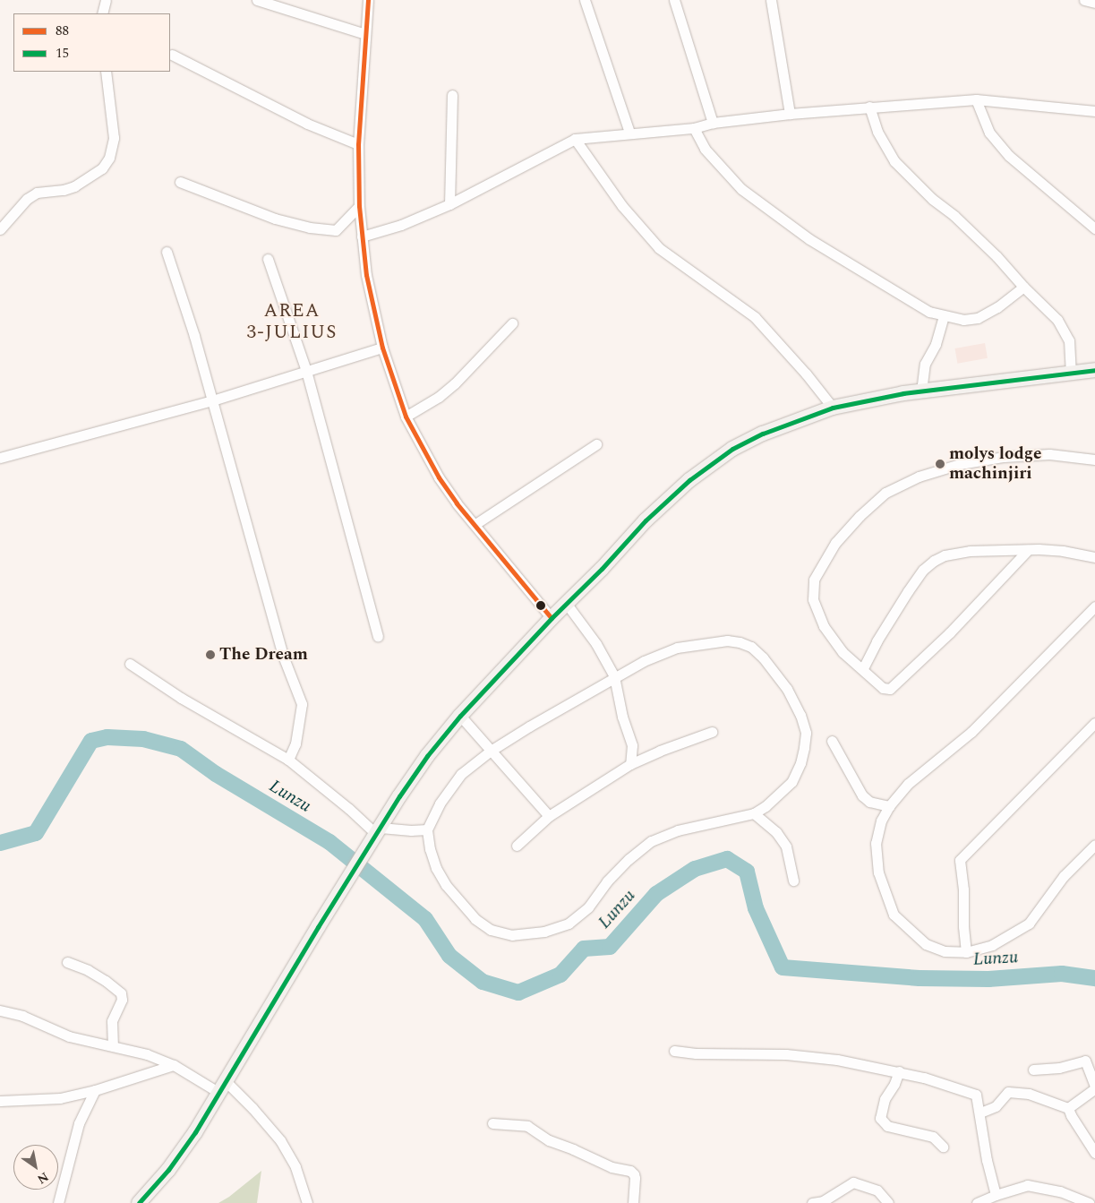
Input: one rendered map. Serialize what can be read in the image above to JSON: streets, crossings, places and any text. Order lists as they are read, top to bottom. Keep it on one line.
{"districts":["AREA 3-JULIUS"],"water":["Lunzu"],"places":["molys lodge machinjiri","The Dream"],"lines":["transit line 88","transit line 15"],"legend":["88","15"],"north":"bottom right"}
